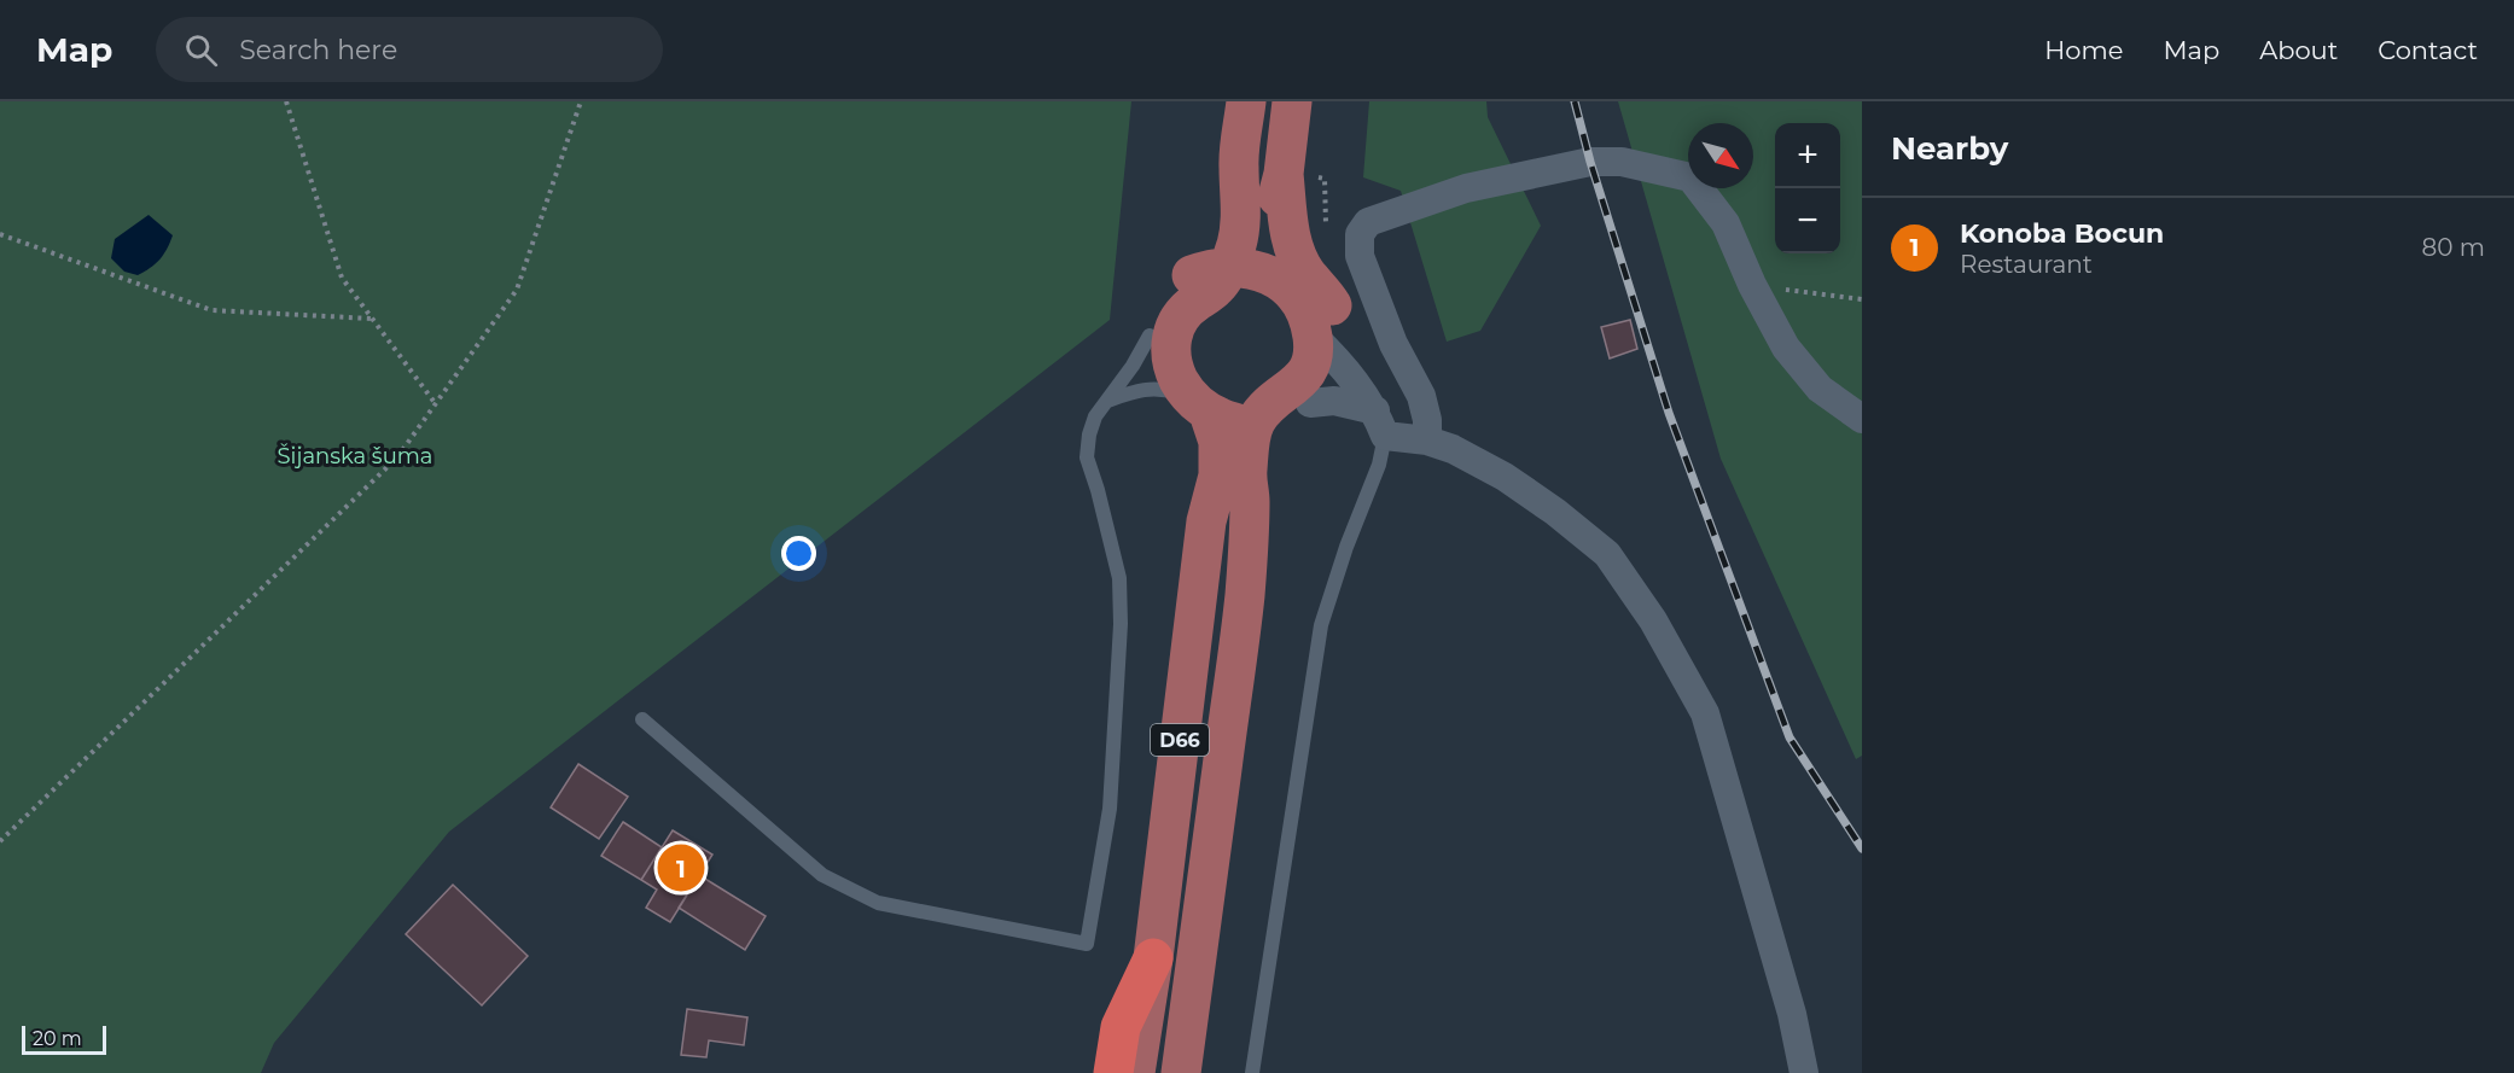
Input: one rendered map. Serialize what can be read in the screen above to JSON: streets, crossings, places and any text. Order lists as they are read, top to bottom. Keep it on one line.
{"streets":{"main road":["D66"]},"parks":["Šijanska šuma"],"scale_bar":"20 m","north":"bottom right","page":{"header":"Map","search":"Search here","nav":["Home","Map","About","Contact"],"heading":"Nearby","map_buttons":["+","−"],"list":[{"mark":"1","name":"Konoba Bocun","note":"Restaurant","value":"80 m"}],"pins":"1","scale":"20 m"}}
